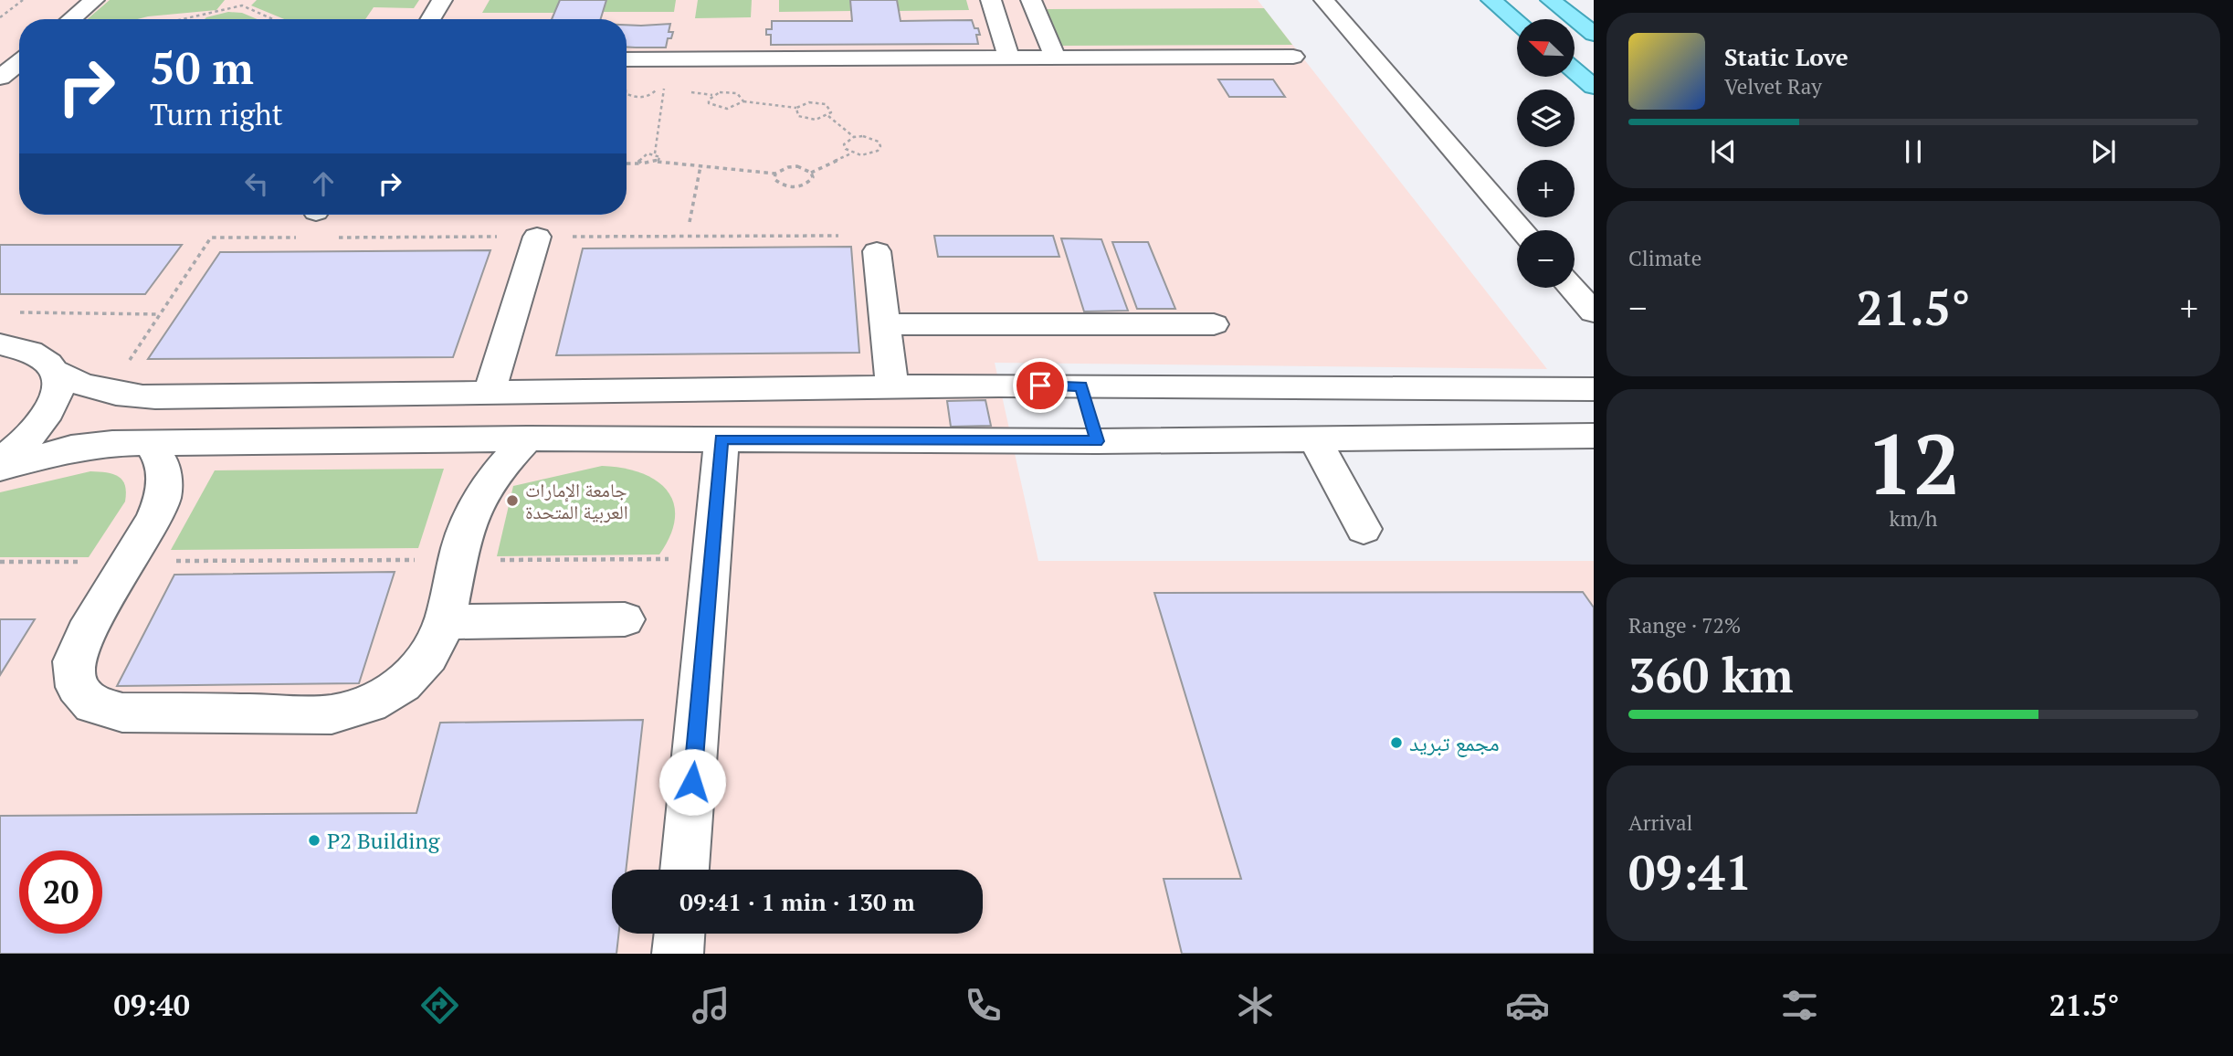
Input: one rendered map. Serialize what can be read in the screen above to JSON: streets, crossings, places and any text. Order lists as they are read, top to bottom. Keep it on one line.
{"places":["جامعة الإمارات العربية المتحدة","مجمع تبريد","P2 Building"],"north":"top left","page":{"map_buttons":["+","−"],"turn":["50 m","Turn right"],"song":["Static Love","Velvet Ray"],"tile":["Climate",["12","km/h"],["Range · 72%","360 km"],["Arrival","09:41"]],"heat":["−","21.5°","+"],"limit":"20","trip":"09:41 · 1 min · 130 m","tabs":["09:40","21.5°"]}}
